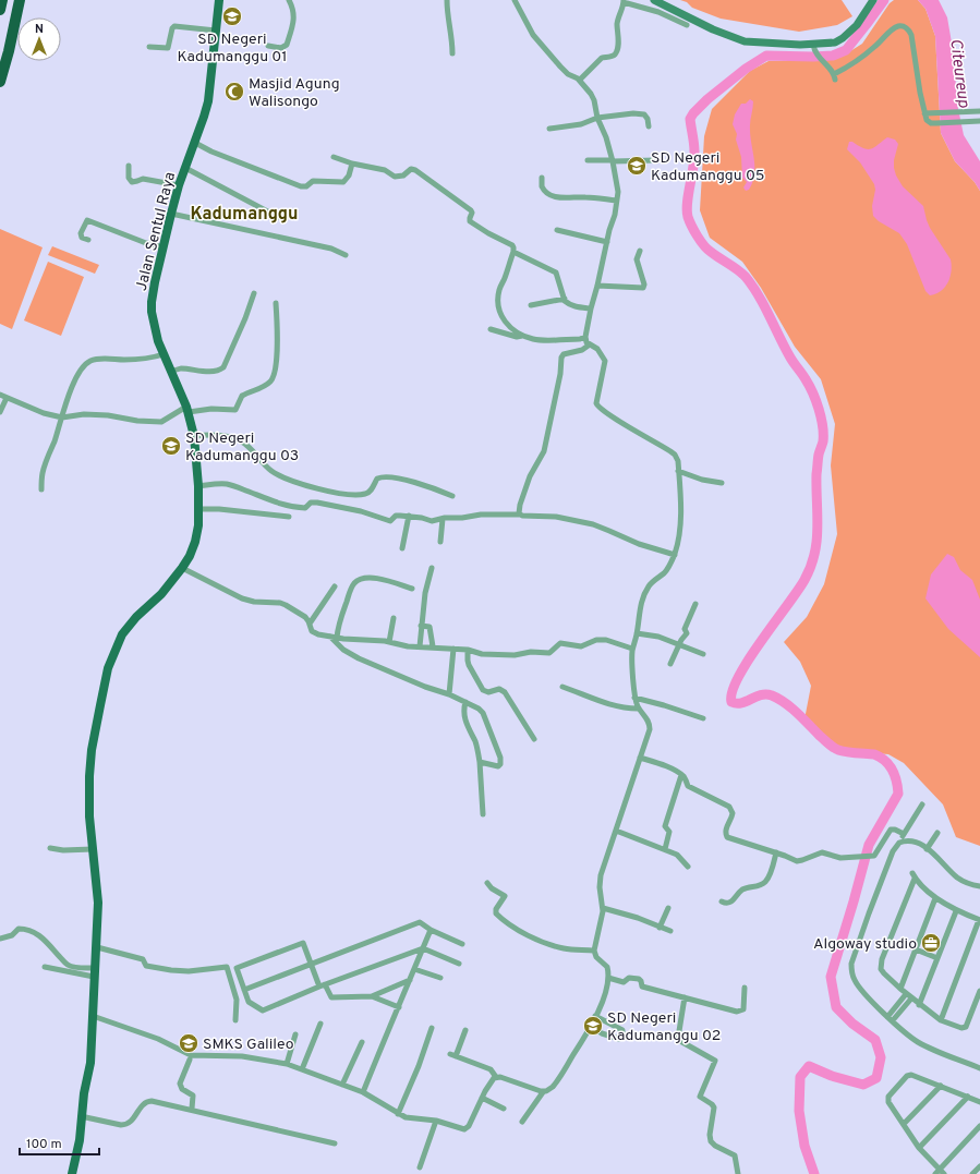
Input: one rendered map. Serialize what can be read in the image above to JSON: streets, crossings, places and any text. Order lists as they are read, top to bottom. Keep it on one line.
{"streets":{"main road":["Jalan Sentul Raya"]},"districts":["Kadumanggu"],"water":["Citeureup"],"places":{"school or university":["SD Negeri Kadumanggu 01","SD Negeri Kadumanggu 05","SD Negeri Kadumanggu 03","SD Negeri Kadumanggu 02","SMKS Galileo"],"mosque":["Masjid Agung Walisongo"],"office":["Algoway studio"]},"scale_bar":"100 m","north":"top"}
